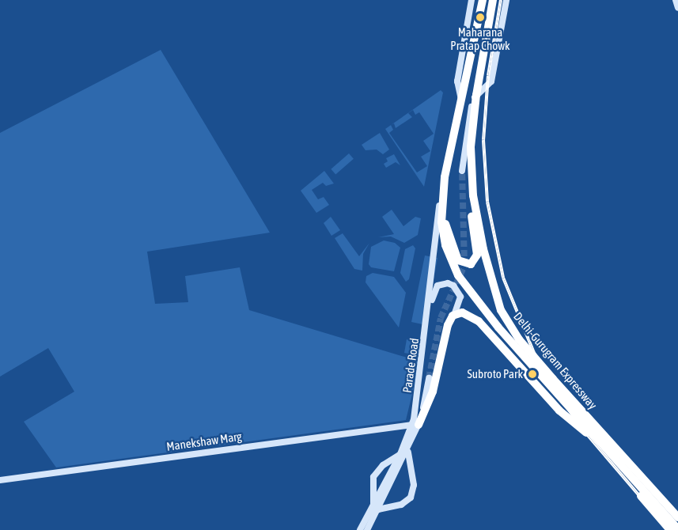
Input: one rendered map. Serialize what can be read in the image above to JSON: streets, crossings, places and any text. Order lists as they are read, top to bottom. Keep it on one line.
{"streets":{"highway":["Delhi-Gurugram Expressway"],"street":["Parade Road","Manekshaw Marg"]},"crossings":[["Parade Road","Manekshaw Marg"]],"places":["Maharana Pratap Chowk","Subroto Park"]}
